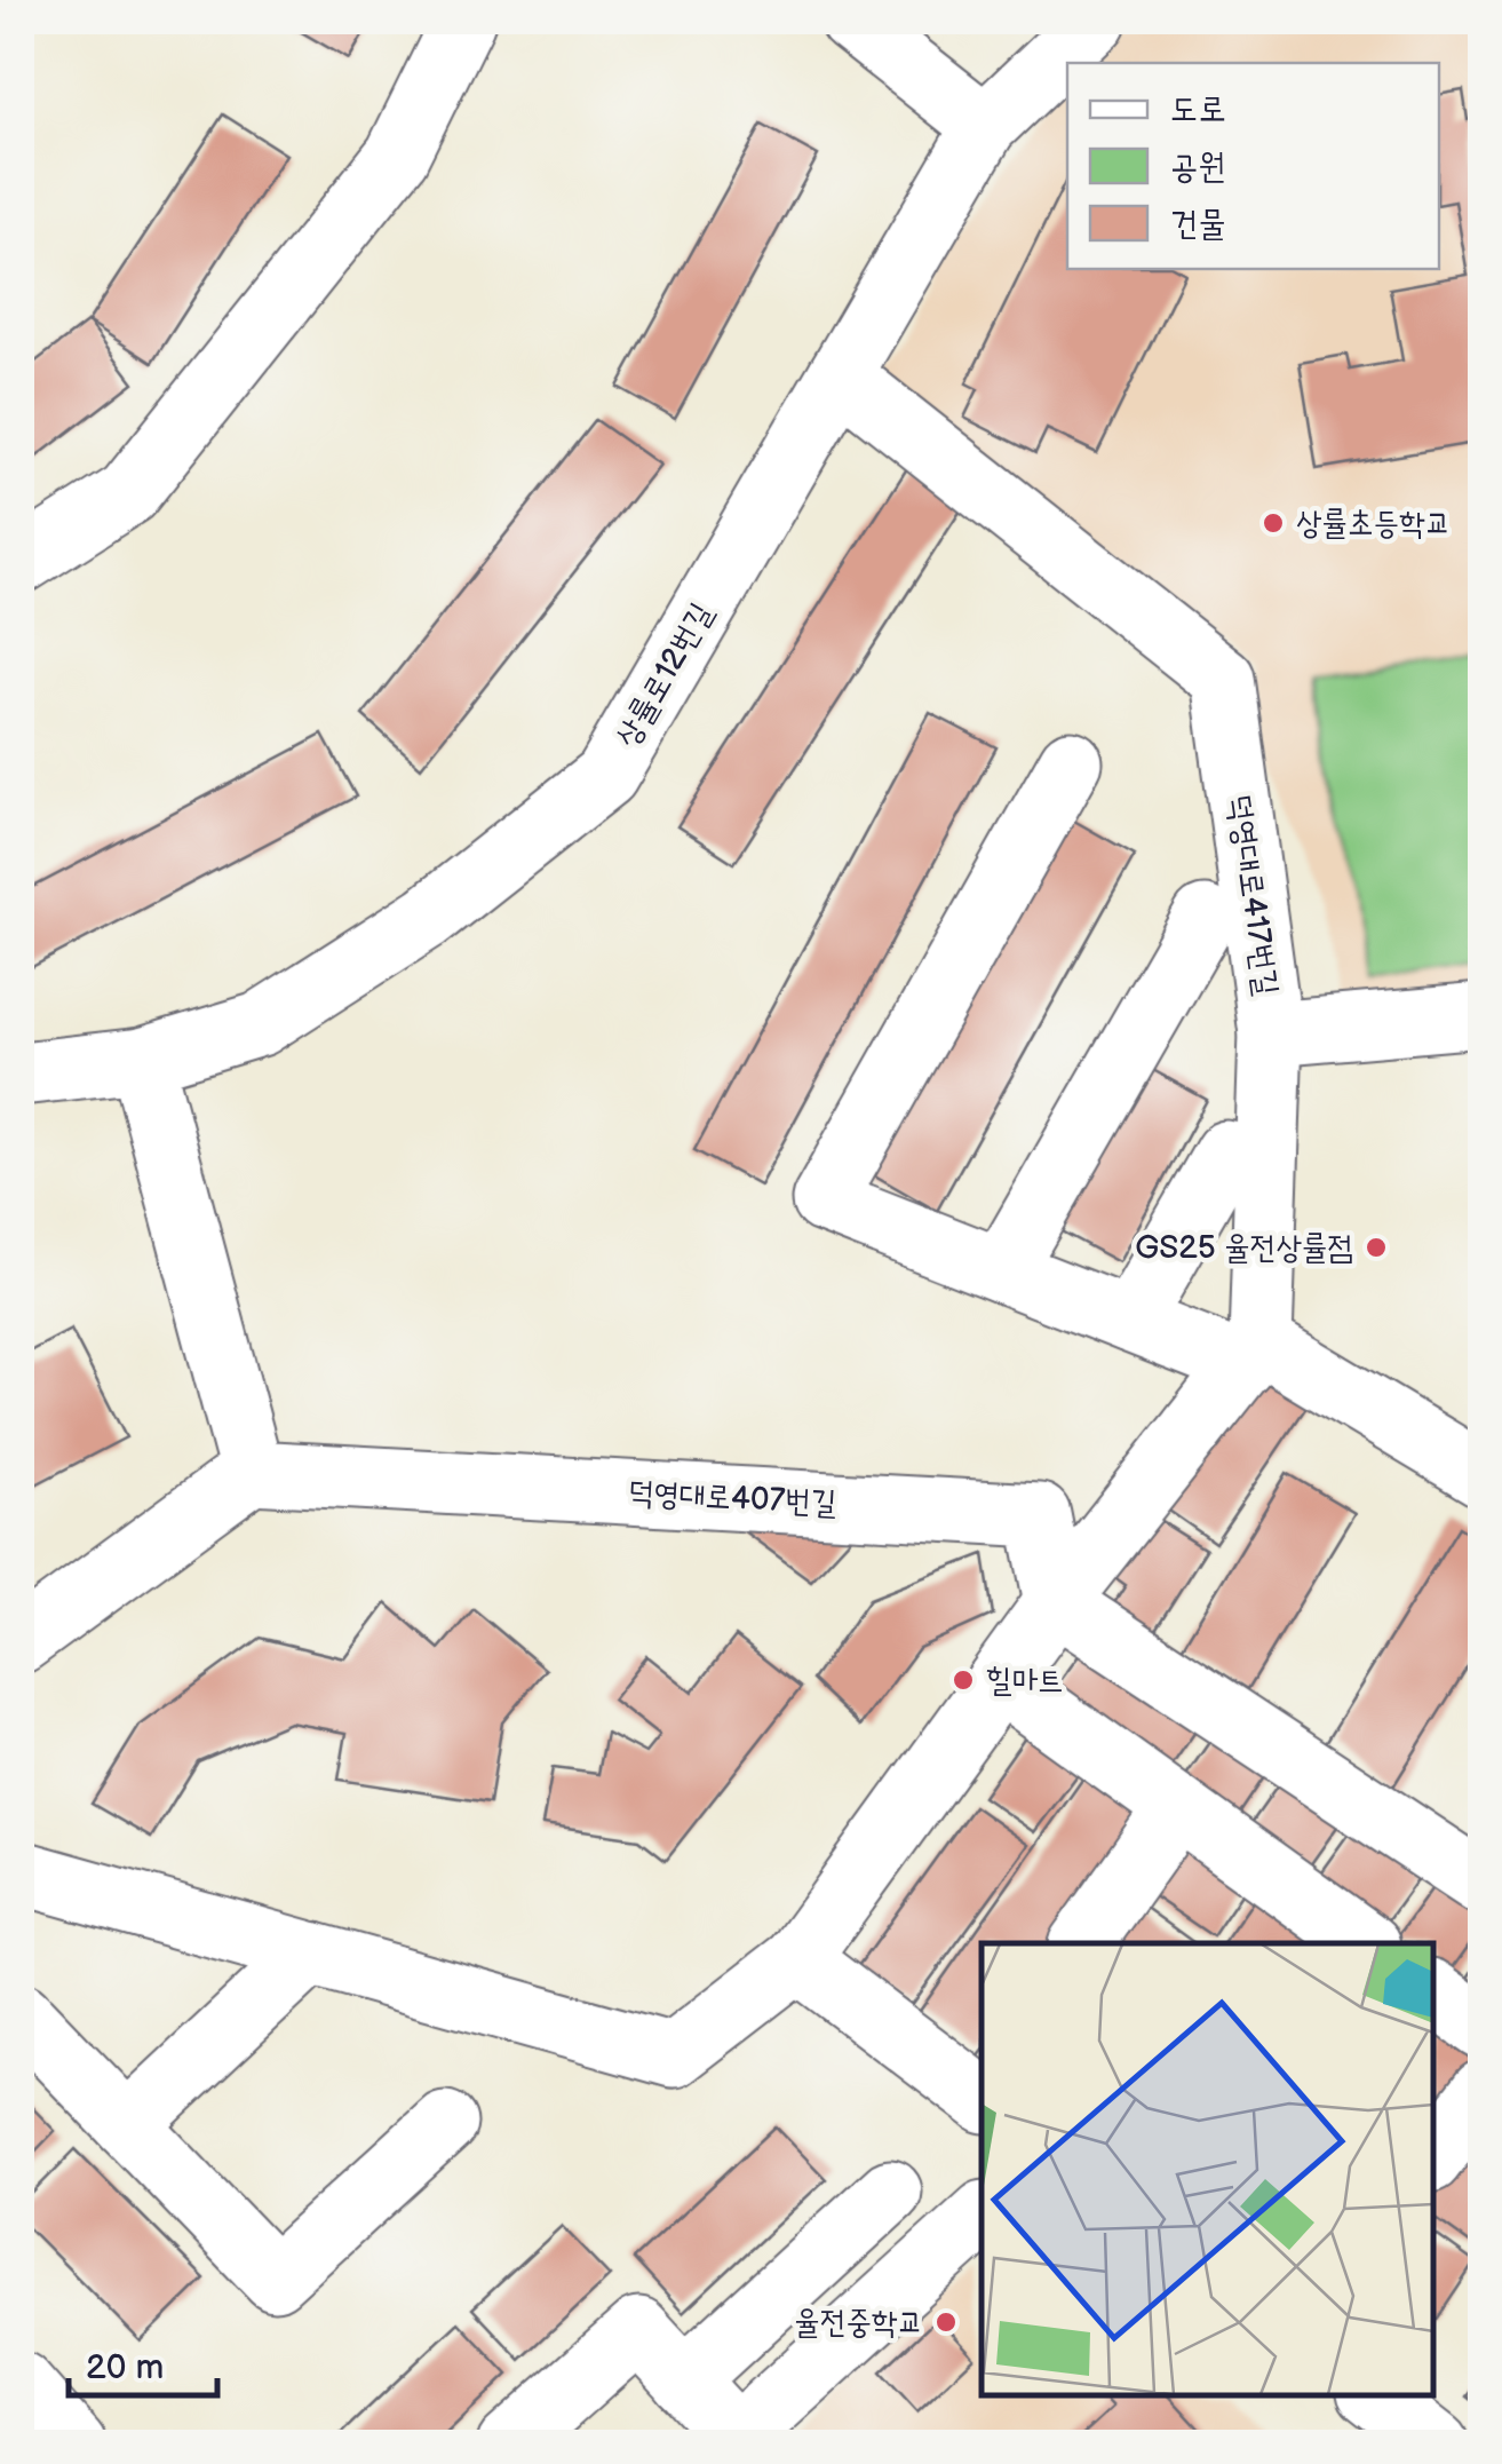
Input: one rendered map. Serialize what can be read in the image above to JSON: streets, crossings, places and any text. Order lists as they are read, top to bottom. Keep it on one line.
{"streets":{"street":["상률로12번길","덕영대로417번길","덕영대로407번길"]},"crossings":[["상률로12번길","덕영대로417번길"]],"places":["상률초등학교","GS25 율전상률점","힐마트","율전중학교"],"legend":["도로","공원","건물"],"scale_bar":"20 m"}
